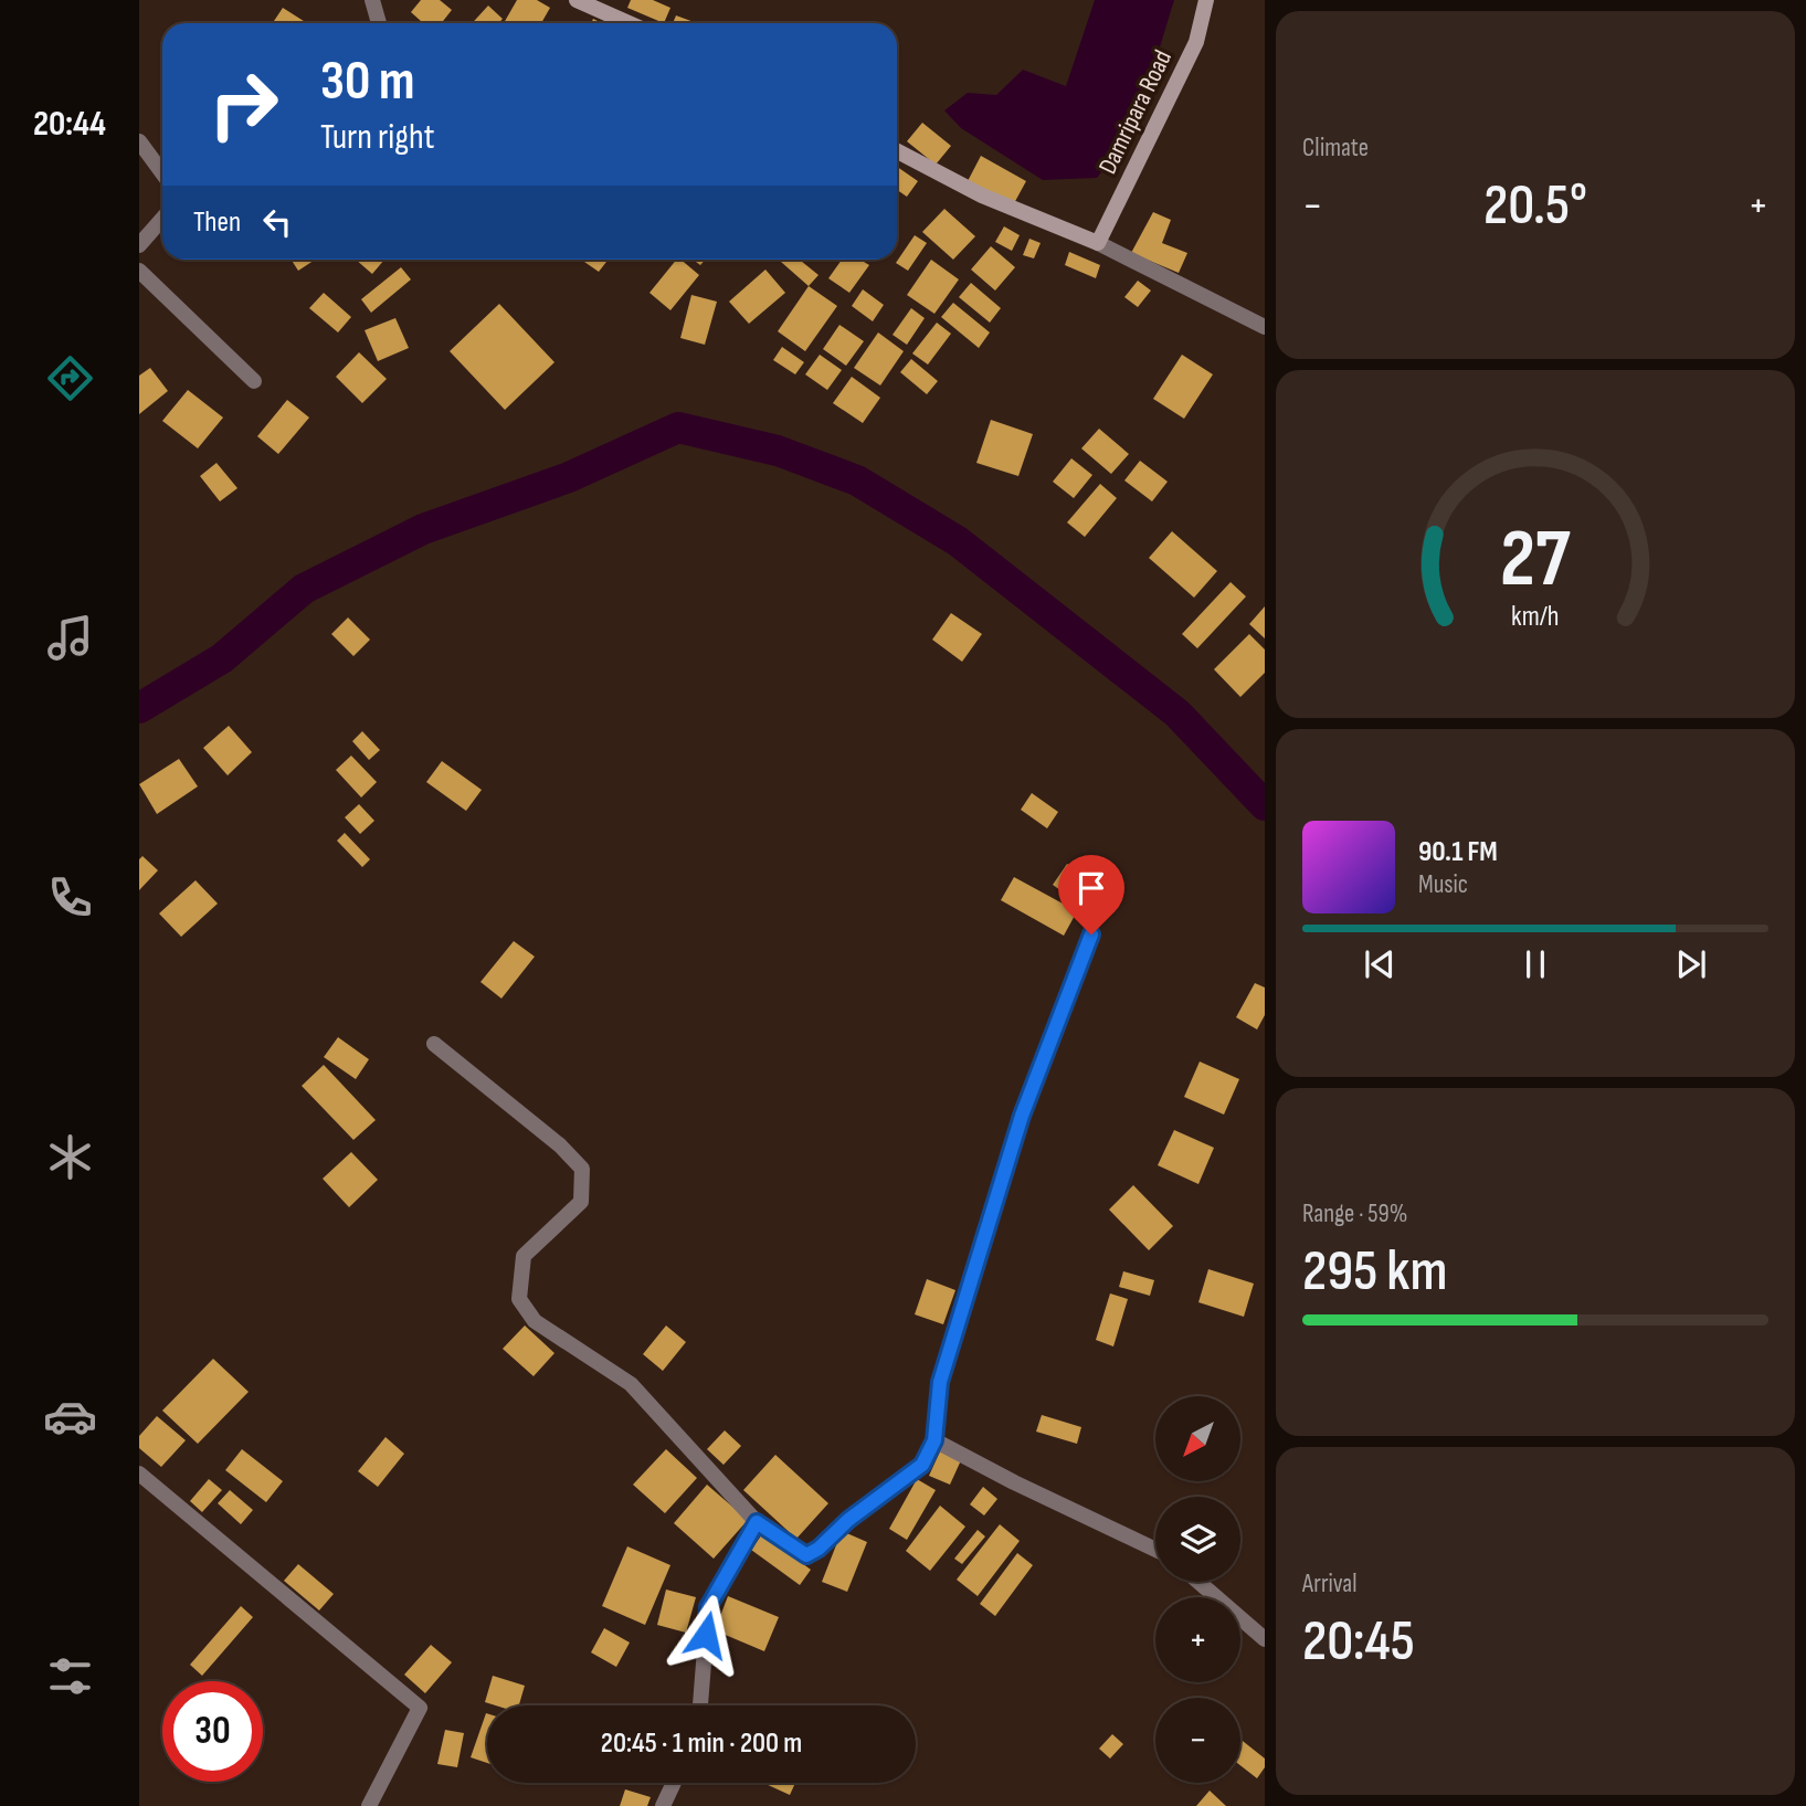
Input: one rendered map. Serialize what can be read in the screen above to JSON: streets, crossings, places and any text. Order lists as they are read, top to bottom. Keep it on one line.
{"streets":{"main road":["Damripara Road"]},"north":"bottom left","page":{"tabs":"20:44","tile":["Climate",["Range · 59%","295 km"],["Arrival","20:45"]],"turn":["30 m","Turn right"],"heat":["−","20.5°","+"],"then":"Then","song":["90.1 FM","Music"],"map_buttons":["+","−"],"limit":"30","trip":"20:45 · 1 min · 200 m","gauge":["27","km/h"]}}
